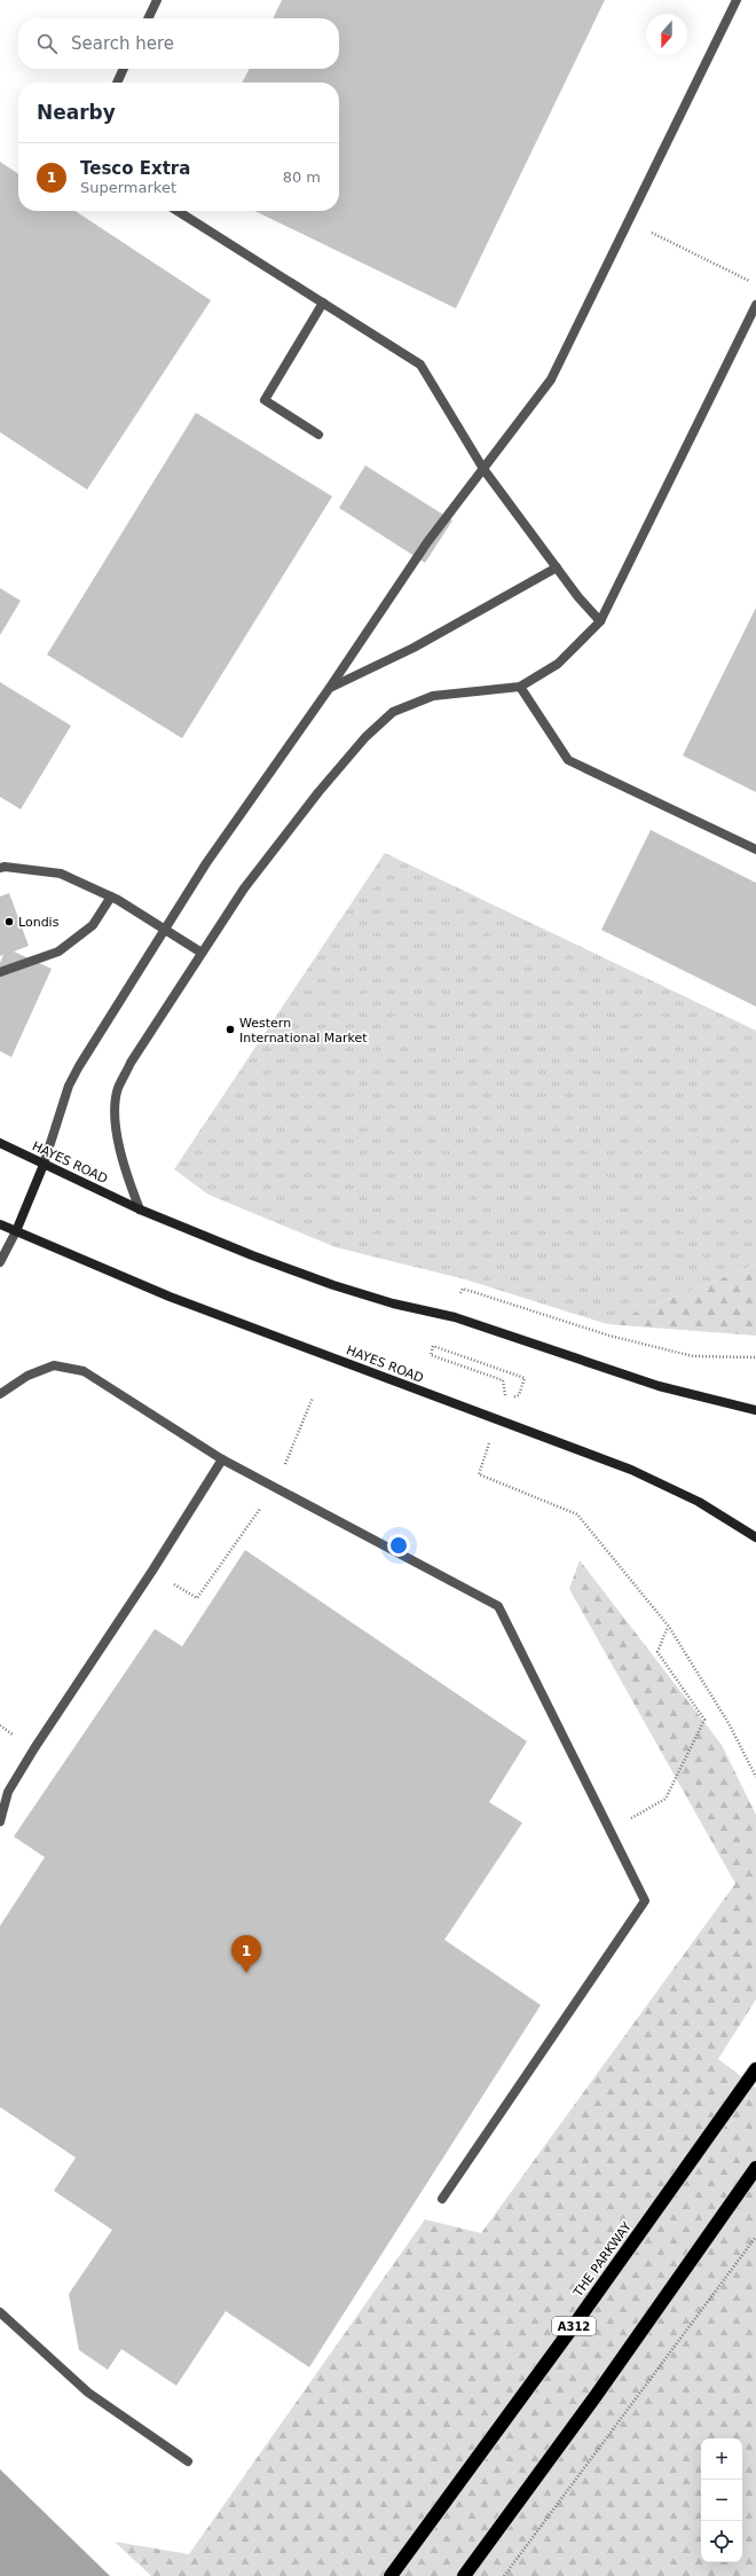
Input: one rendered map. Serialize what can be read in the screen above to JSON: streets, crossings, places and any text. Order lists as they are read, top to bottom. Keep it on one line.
{"streets":{"highway":["THE PARKWAY","A312"],"street":["HAYES ROAD"]},"places":["Londis","Western International Market"],"north":"bottom","page":{"search":"Search here","heading":"Nearby","list":[{"mark":"1","name":"Tesco Extra","note":"Supermarket","value":"80 m"}],"pins":"1","map_buttons":["+","−"]}}
